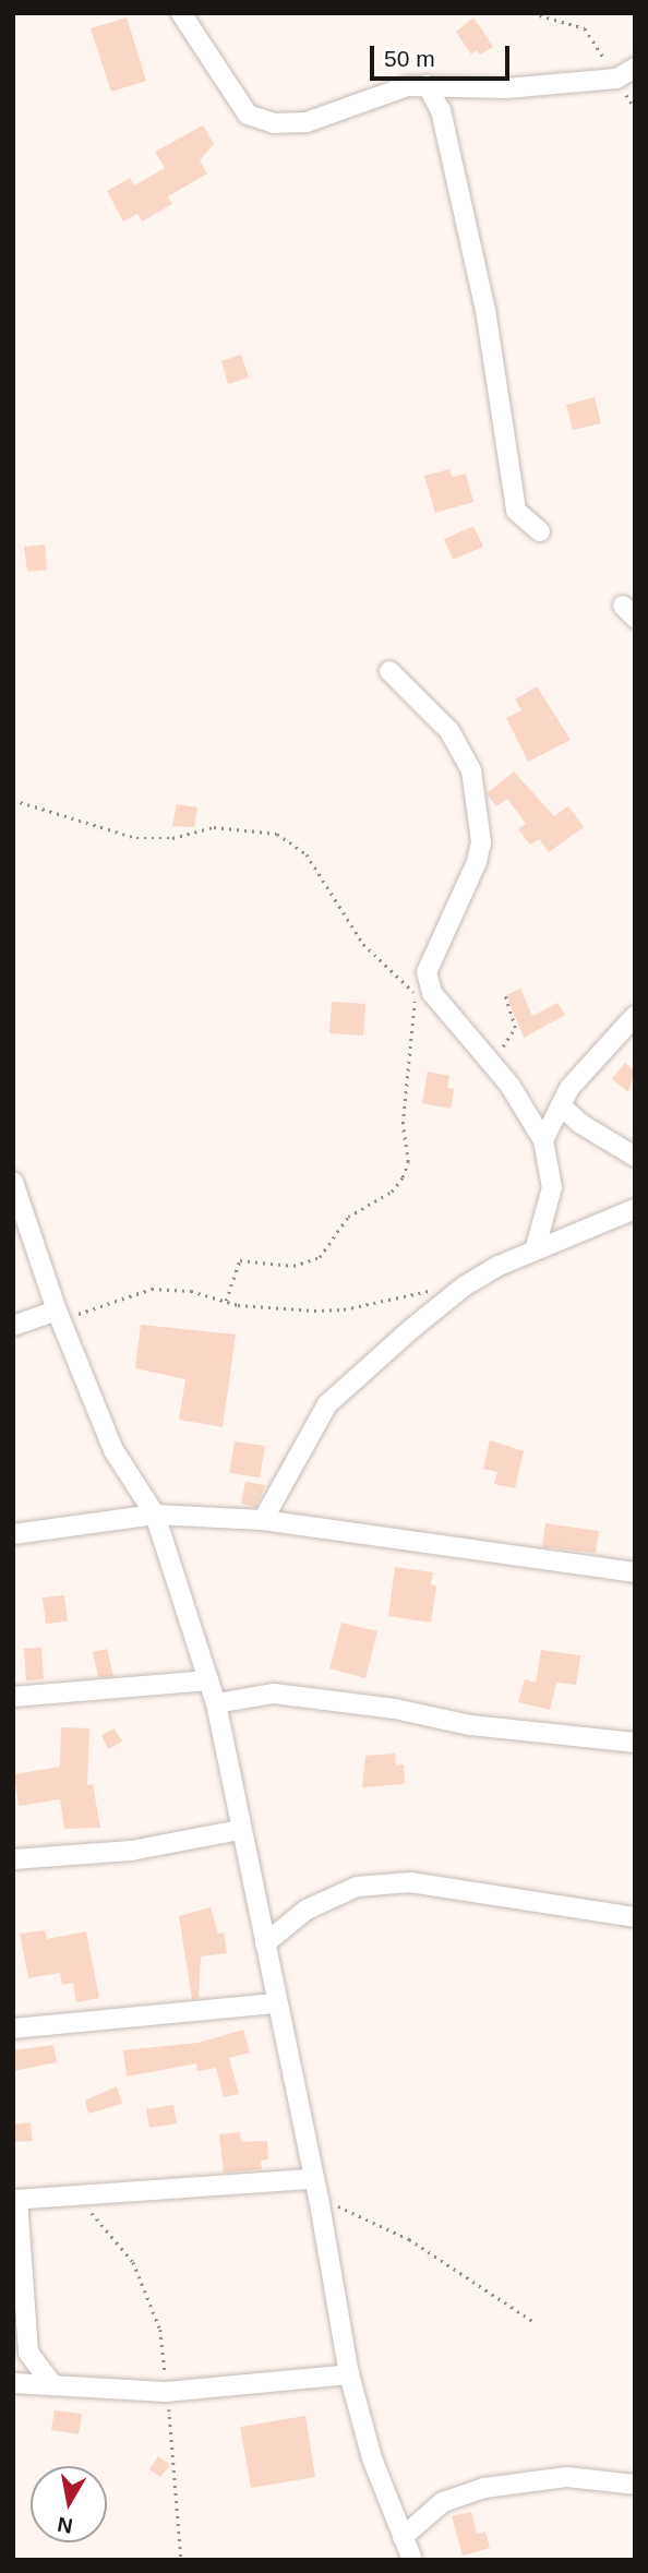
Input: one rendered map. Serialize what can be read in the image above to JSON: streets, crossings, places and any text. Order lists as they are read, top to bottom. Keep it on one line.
{"scale_bar":"50 m","north":"bottom"}
